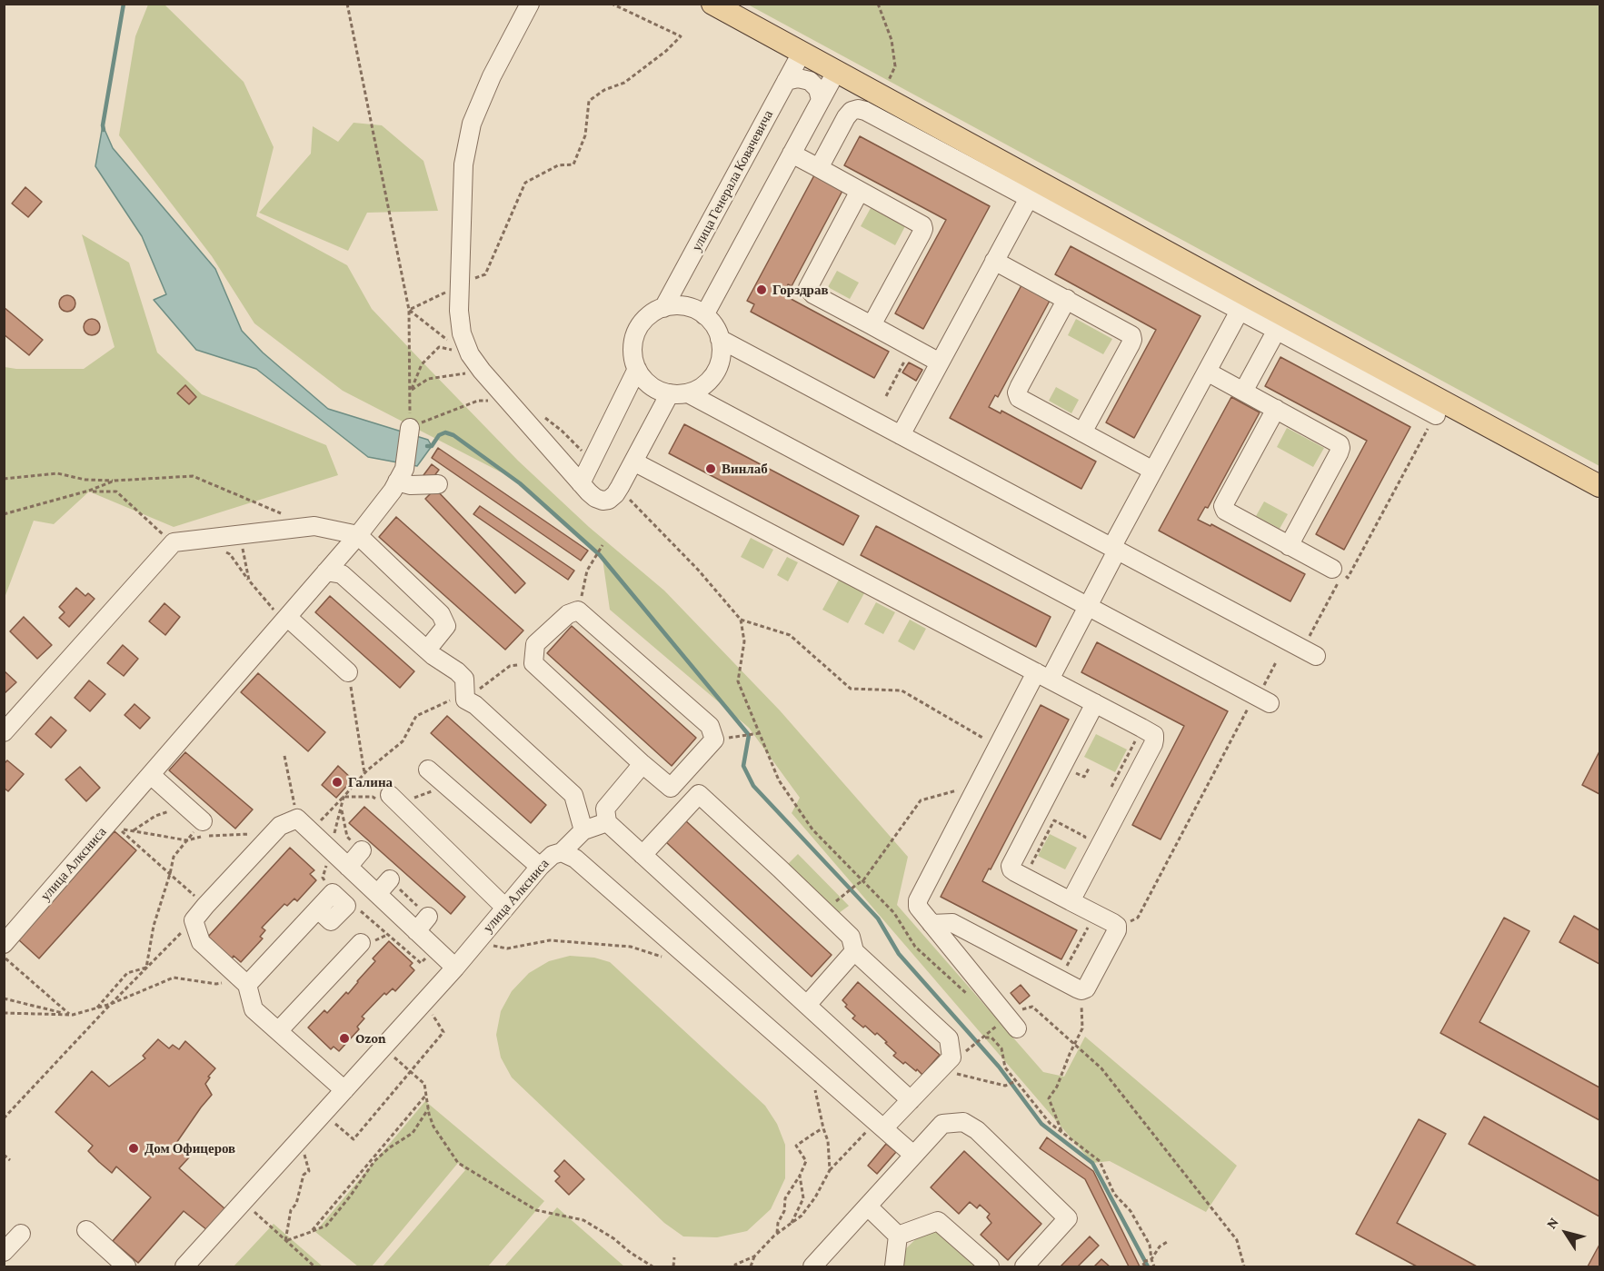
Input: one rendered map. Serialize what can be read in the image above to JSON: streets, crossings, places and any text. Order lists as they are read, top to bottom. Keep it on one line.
{"streets":{"street":["улица Генерала Ковачевича","улица Алксниса"]},"places":["Горздрав","Винлаб","Галина","Ozon","Дом Офицеров"],"north":"top left"}
